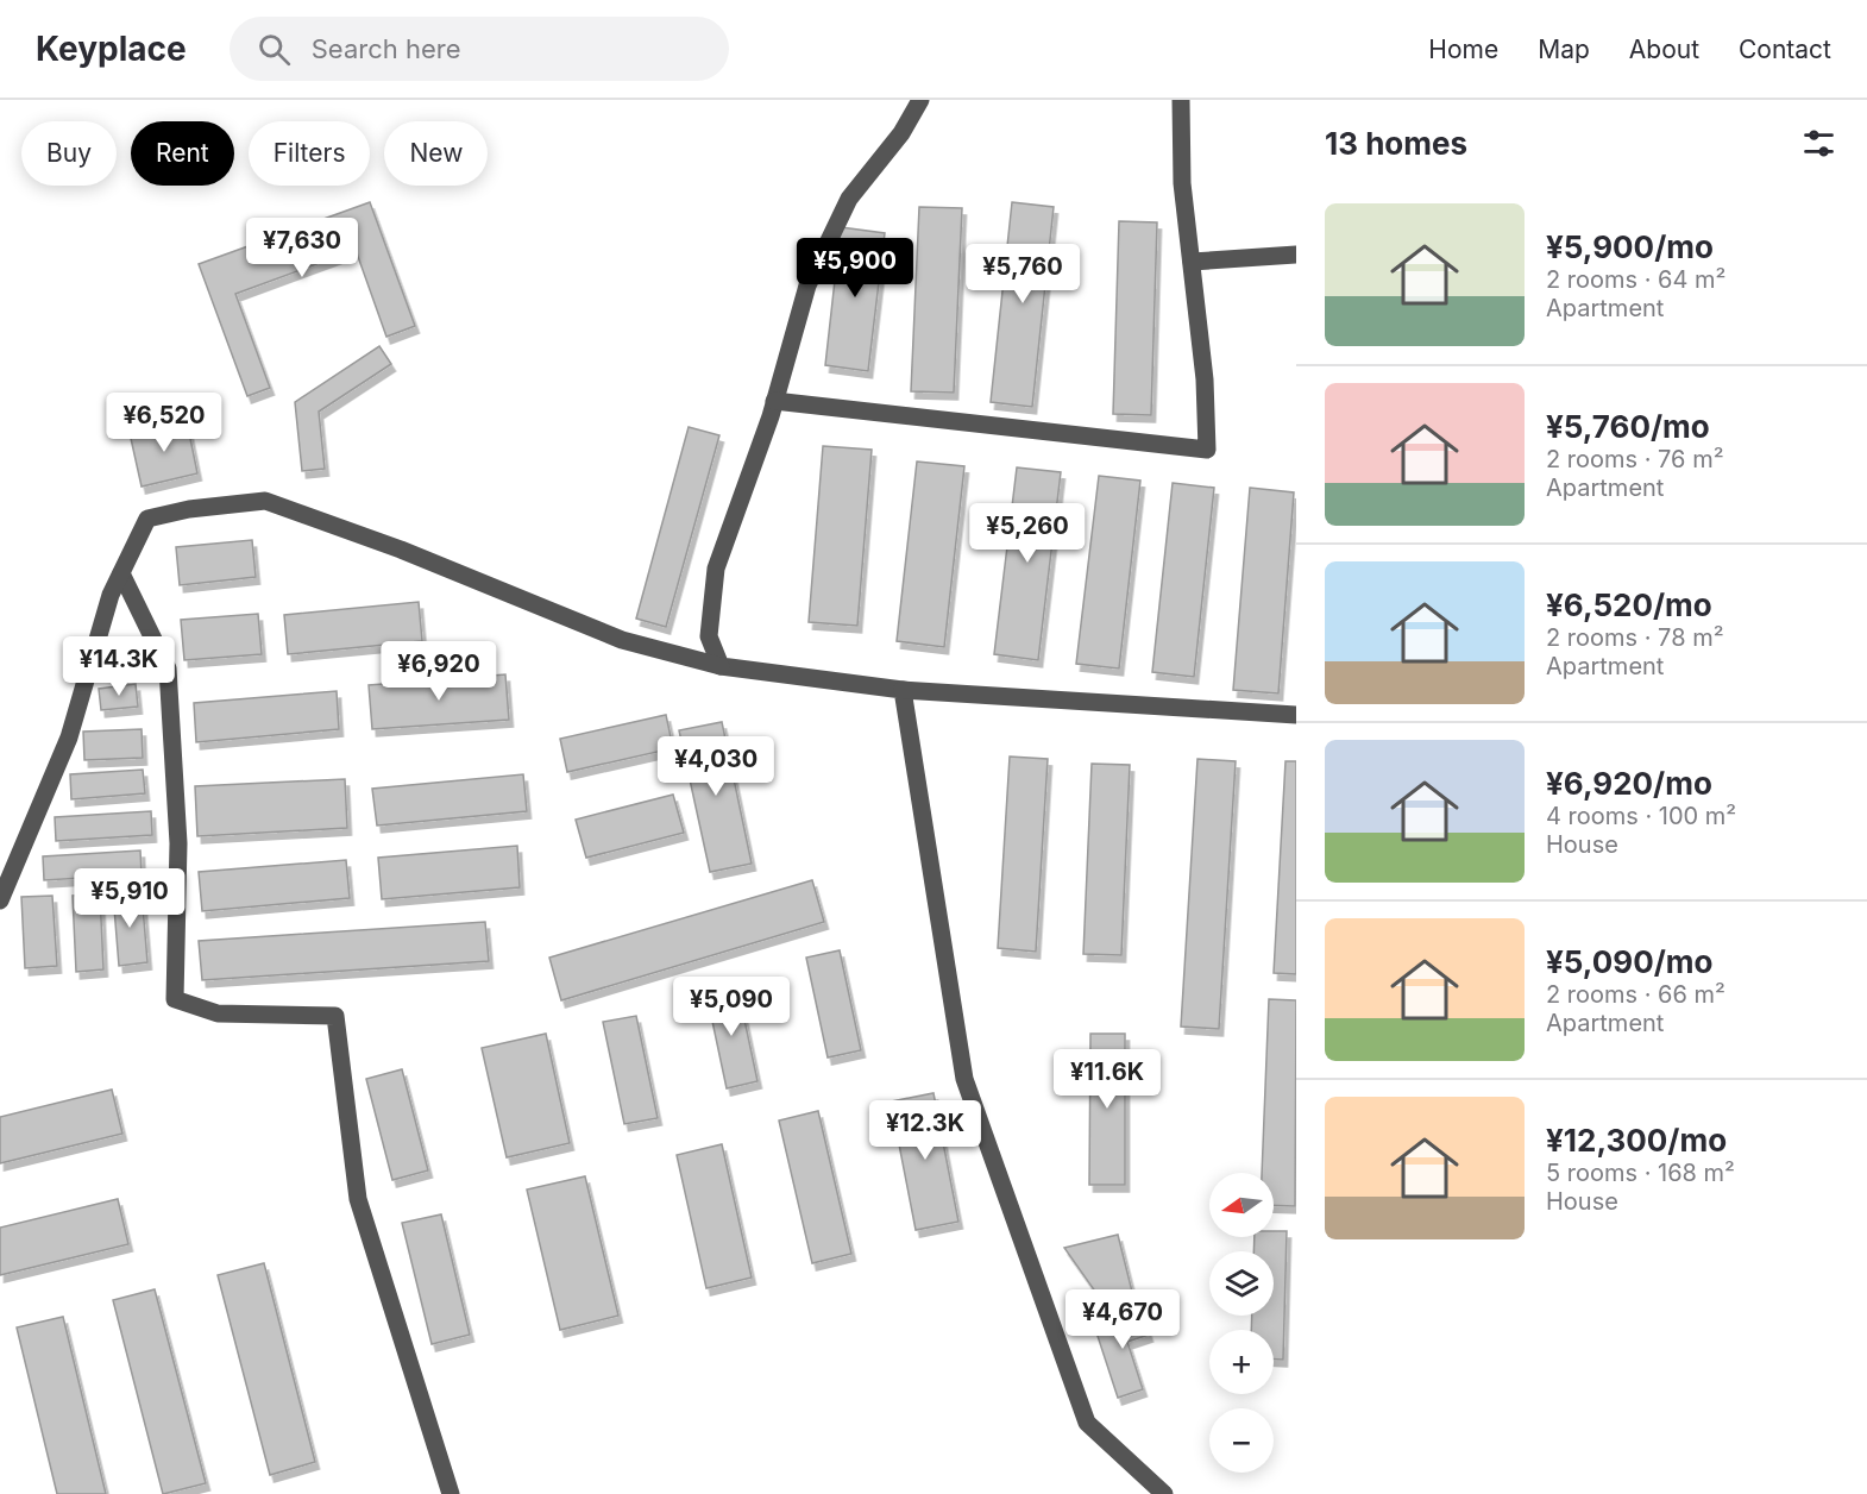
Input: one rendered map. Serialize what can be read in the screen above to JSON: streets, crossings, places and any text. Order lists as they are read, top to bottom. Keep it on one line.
{"north":"left","page":{"header":"Keyplace","search":"Search here","nav":["Home","Map","About","Contact"],"heading":"13 homes","chip":["Buy","Rent","Filters","New"],"list":[{"name":"¥5,900/mo","note":"2 rooms · 64 m² · Apartment"},{"name":"¥5,760/mo","note":"2 rooms · 76 m² · Apartment"},{"name":"¥6,520/mo","note":"2 rooms · 78 m² · Apartment"},{"name":"¥6,920/mo","note":"4 rooms · 100 m² · House"},{"name":"¥5,090/mo","note":"2 rooms · 66 m² · Apartment"},{"name":"¥12,300/mo","note":"5 rooms · 168 m² · House"}],"price":["¥7,630","¥5,900","¥5,760","¥6,520","¥5,260","¥14.3K","¥6,920","¥4,030","¥5,910","¥5,090","¥11.6K","¥12.3K","¥4,670"],"map_buttons":["+","−"]}}
